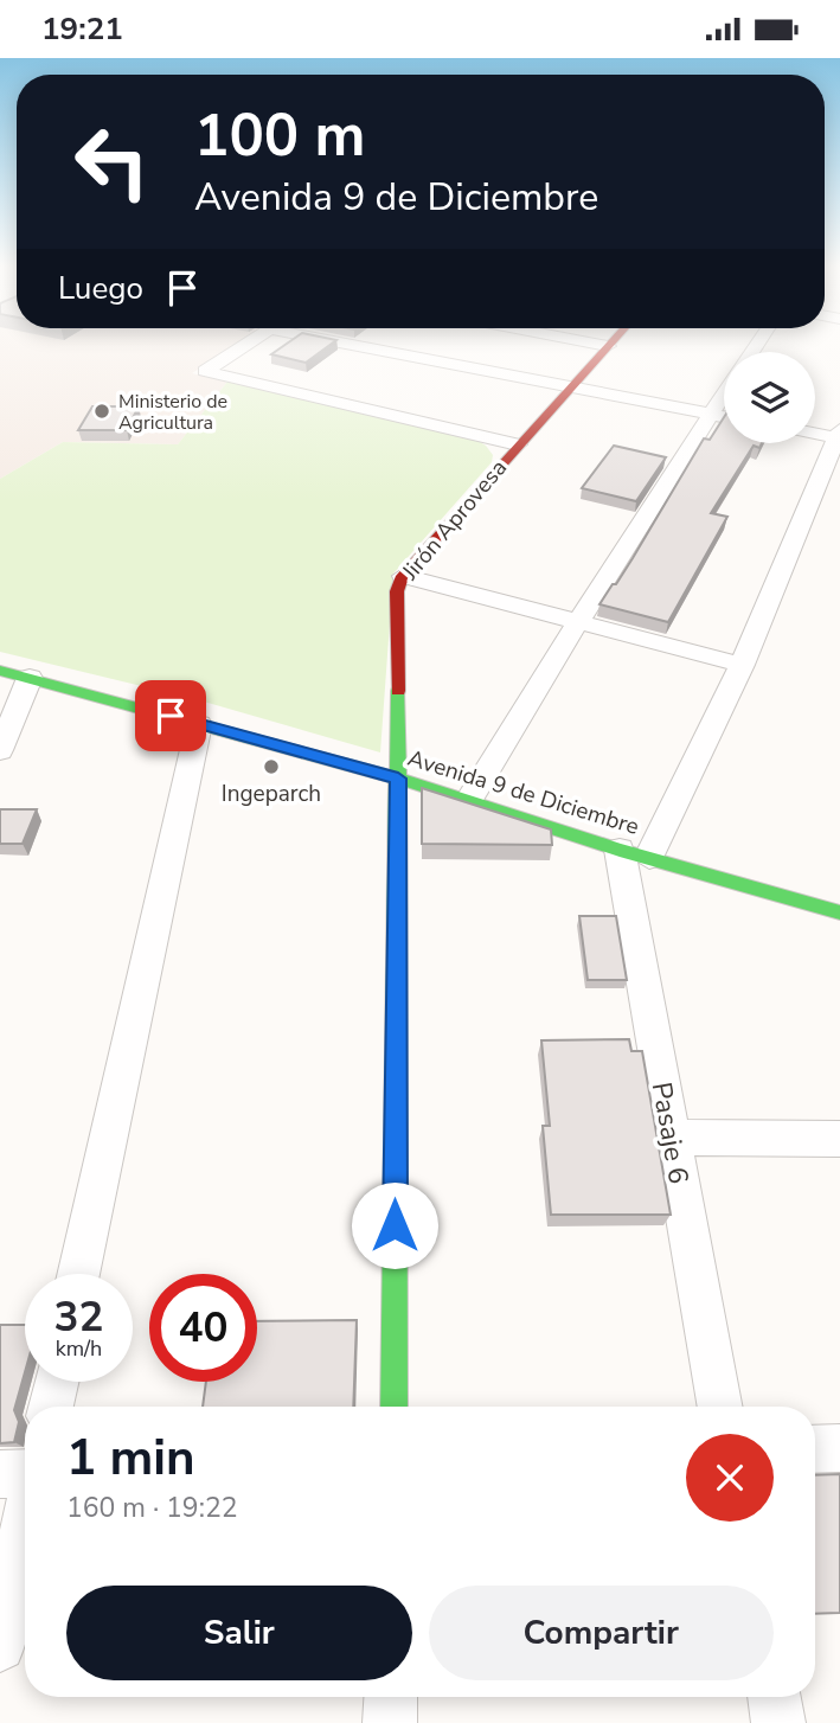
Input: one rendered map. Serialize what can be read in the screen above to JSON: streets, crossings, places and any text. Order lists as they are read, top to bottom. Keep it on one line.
{"streets":{"street":["Jirón Aprovesa","Avenida 9 de Diciembre","Pasaje 6"]},"crossings":[["Jirón Aprovesa","Avenida 9 de Diciembre"],["Avenida 9 de Diciembre","Pasaje 6"]],"places":["Ministerio de Agricultura","Ingeparch"],"page":{"status":"19:21","turn":["100 m","Avenida 9 de Diciembre"],"then":"Luego","speed":"32 km/h","limit":"40","heading":["1 min","160 m · 19:22"],"buttons":["Salir","Compartir"]}}
